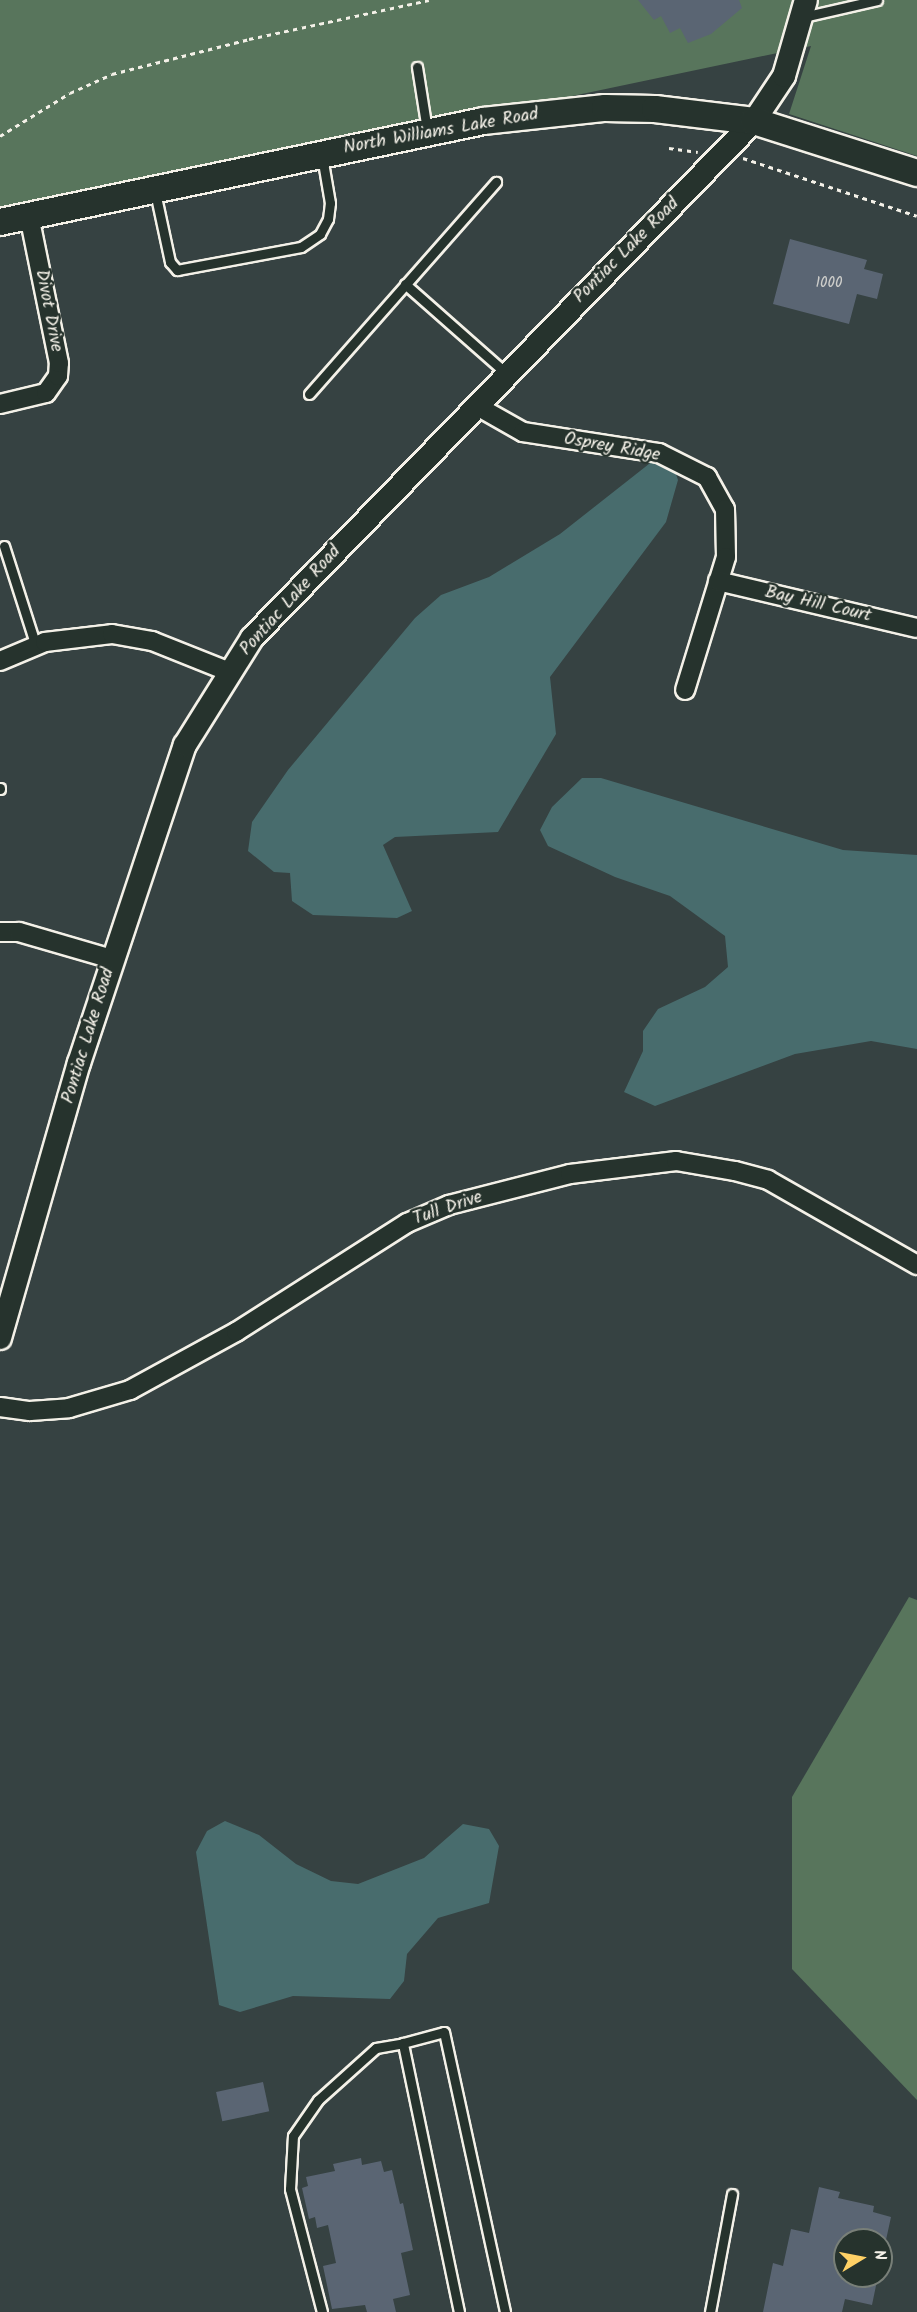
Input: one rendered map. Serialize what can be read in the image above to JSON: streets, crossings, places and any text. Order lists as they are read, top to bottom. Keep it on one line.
{"streets":{"main road":["North Williams Lake Road"],"street":["Pontiac Lake Road","Divot Drive","Osprey Ridge","Bay Hill Court","Tull Drive"]},"crossings":[["North Williams Lake Road","Pontiac Lake Road"],["North Williams Lake Road","Divot Drive"],["Pontiac Lake Road","Osprey Ridge"],["Osprey Ridge","Bay Hill Court"]],"house_numbers":["1000"],"north":"right"}
